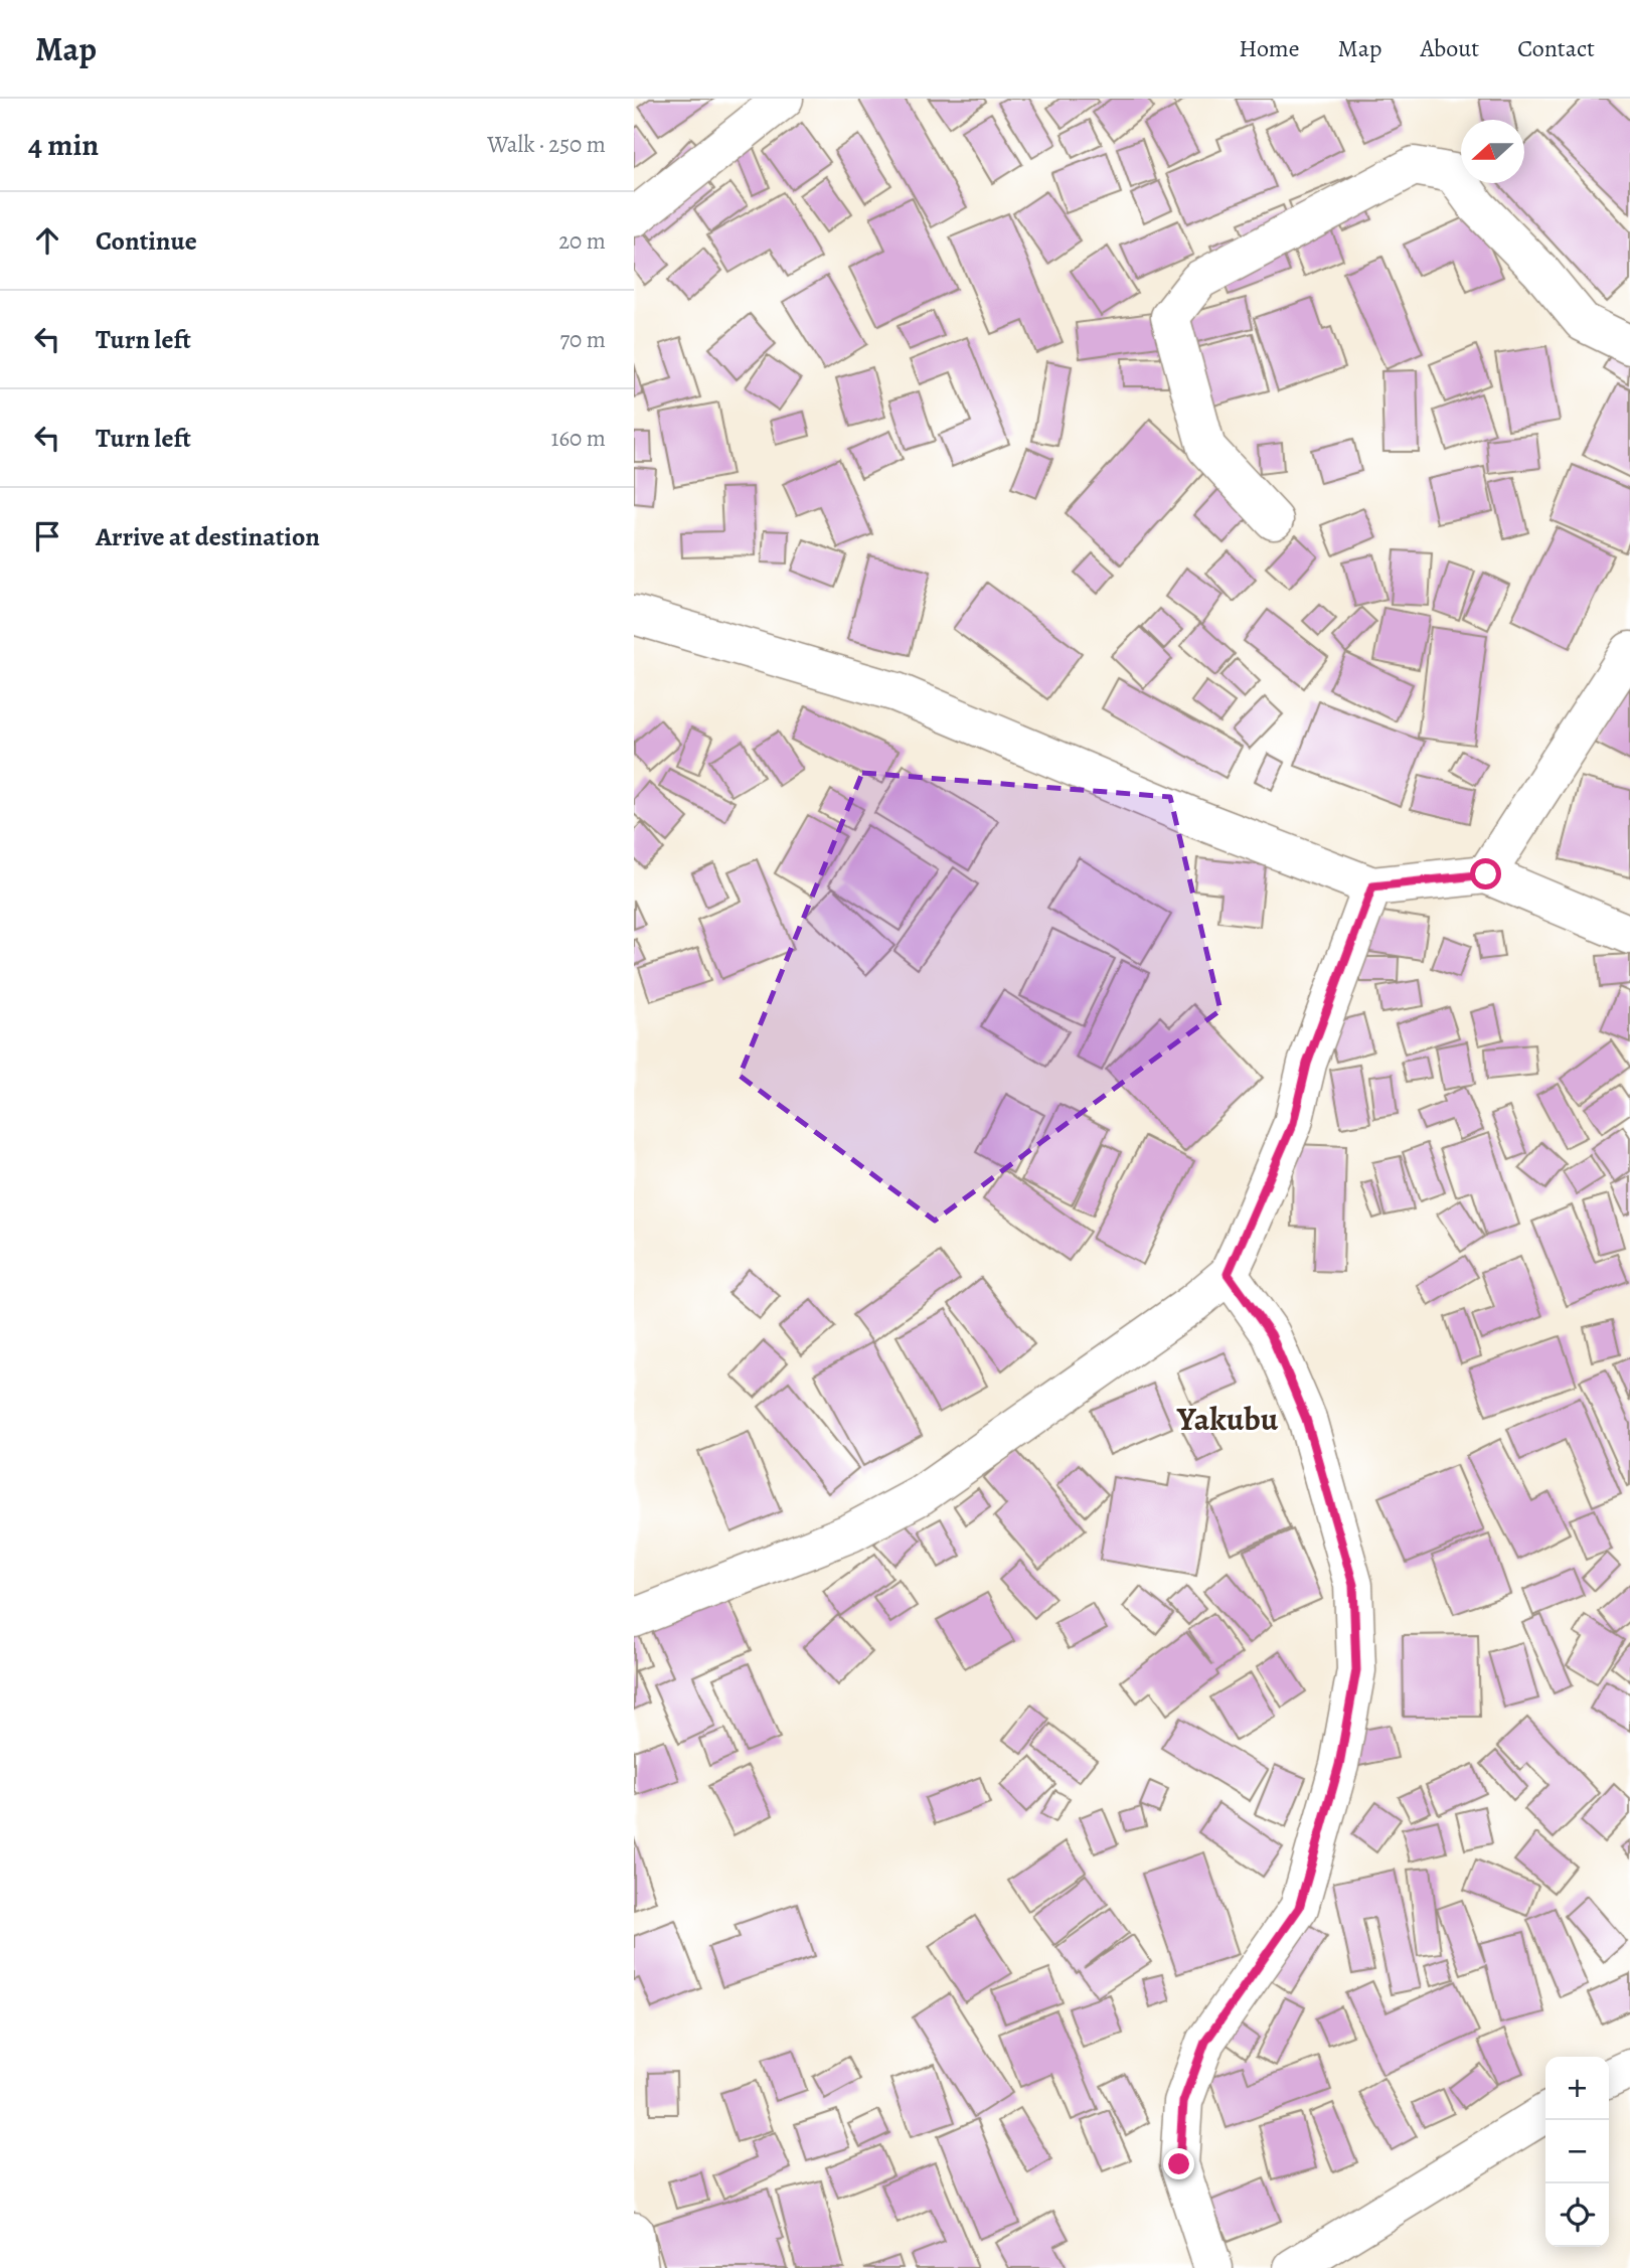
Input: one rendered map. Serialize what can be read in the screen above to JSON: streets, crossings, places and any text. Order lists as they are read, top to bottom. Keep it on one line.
{"districts":["Yakubu"],"north":"left","page":{"header":"Map","nav":["Home","Map","About","Contact"],"heading":["4 min","Walk · 250 m"],"list":[["Continue","20 m"],["Turn left","70 m"],["Turn left","160 m"],"Arrive at destination"],"map_buttons":["+","−"]}}
